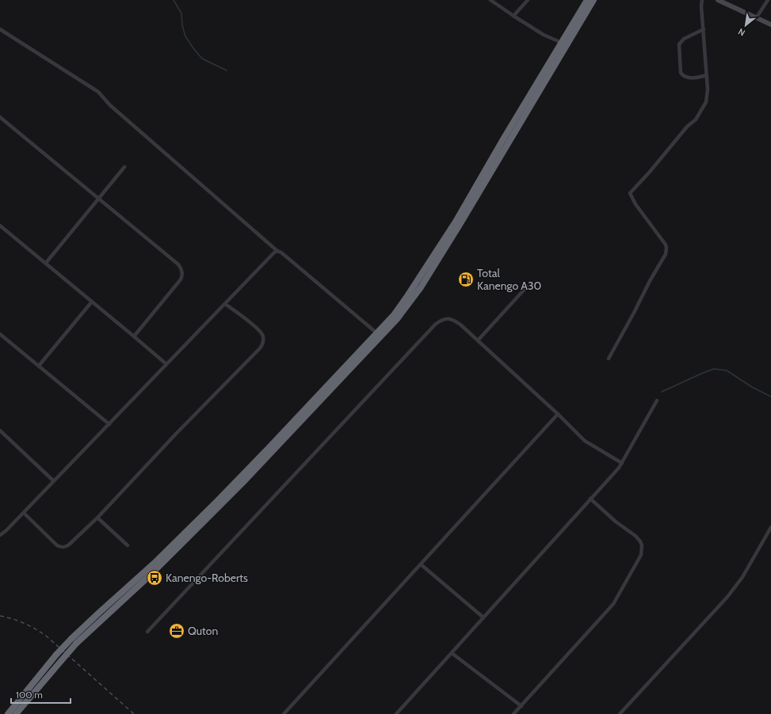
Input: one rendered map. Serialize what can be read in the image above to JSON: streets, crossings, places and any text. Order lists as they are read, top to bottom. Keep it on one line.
{"places":{"fuel station":["Total Kanengo A30"],"bus stop":["Kanengo-Roberts"],"office":["Quton"]},"scale_bar":"100 m","north":"bottom left"}
